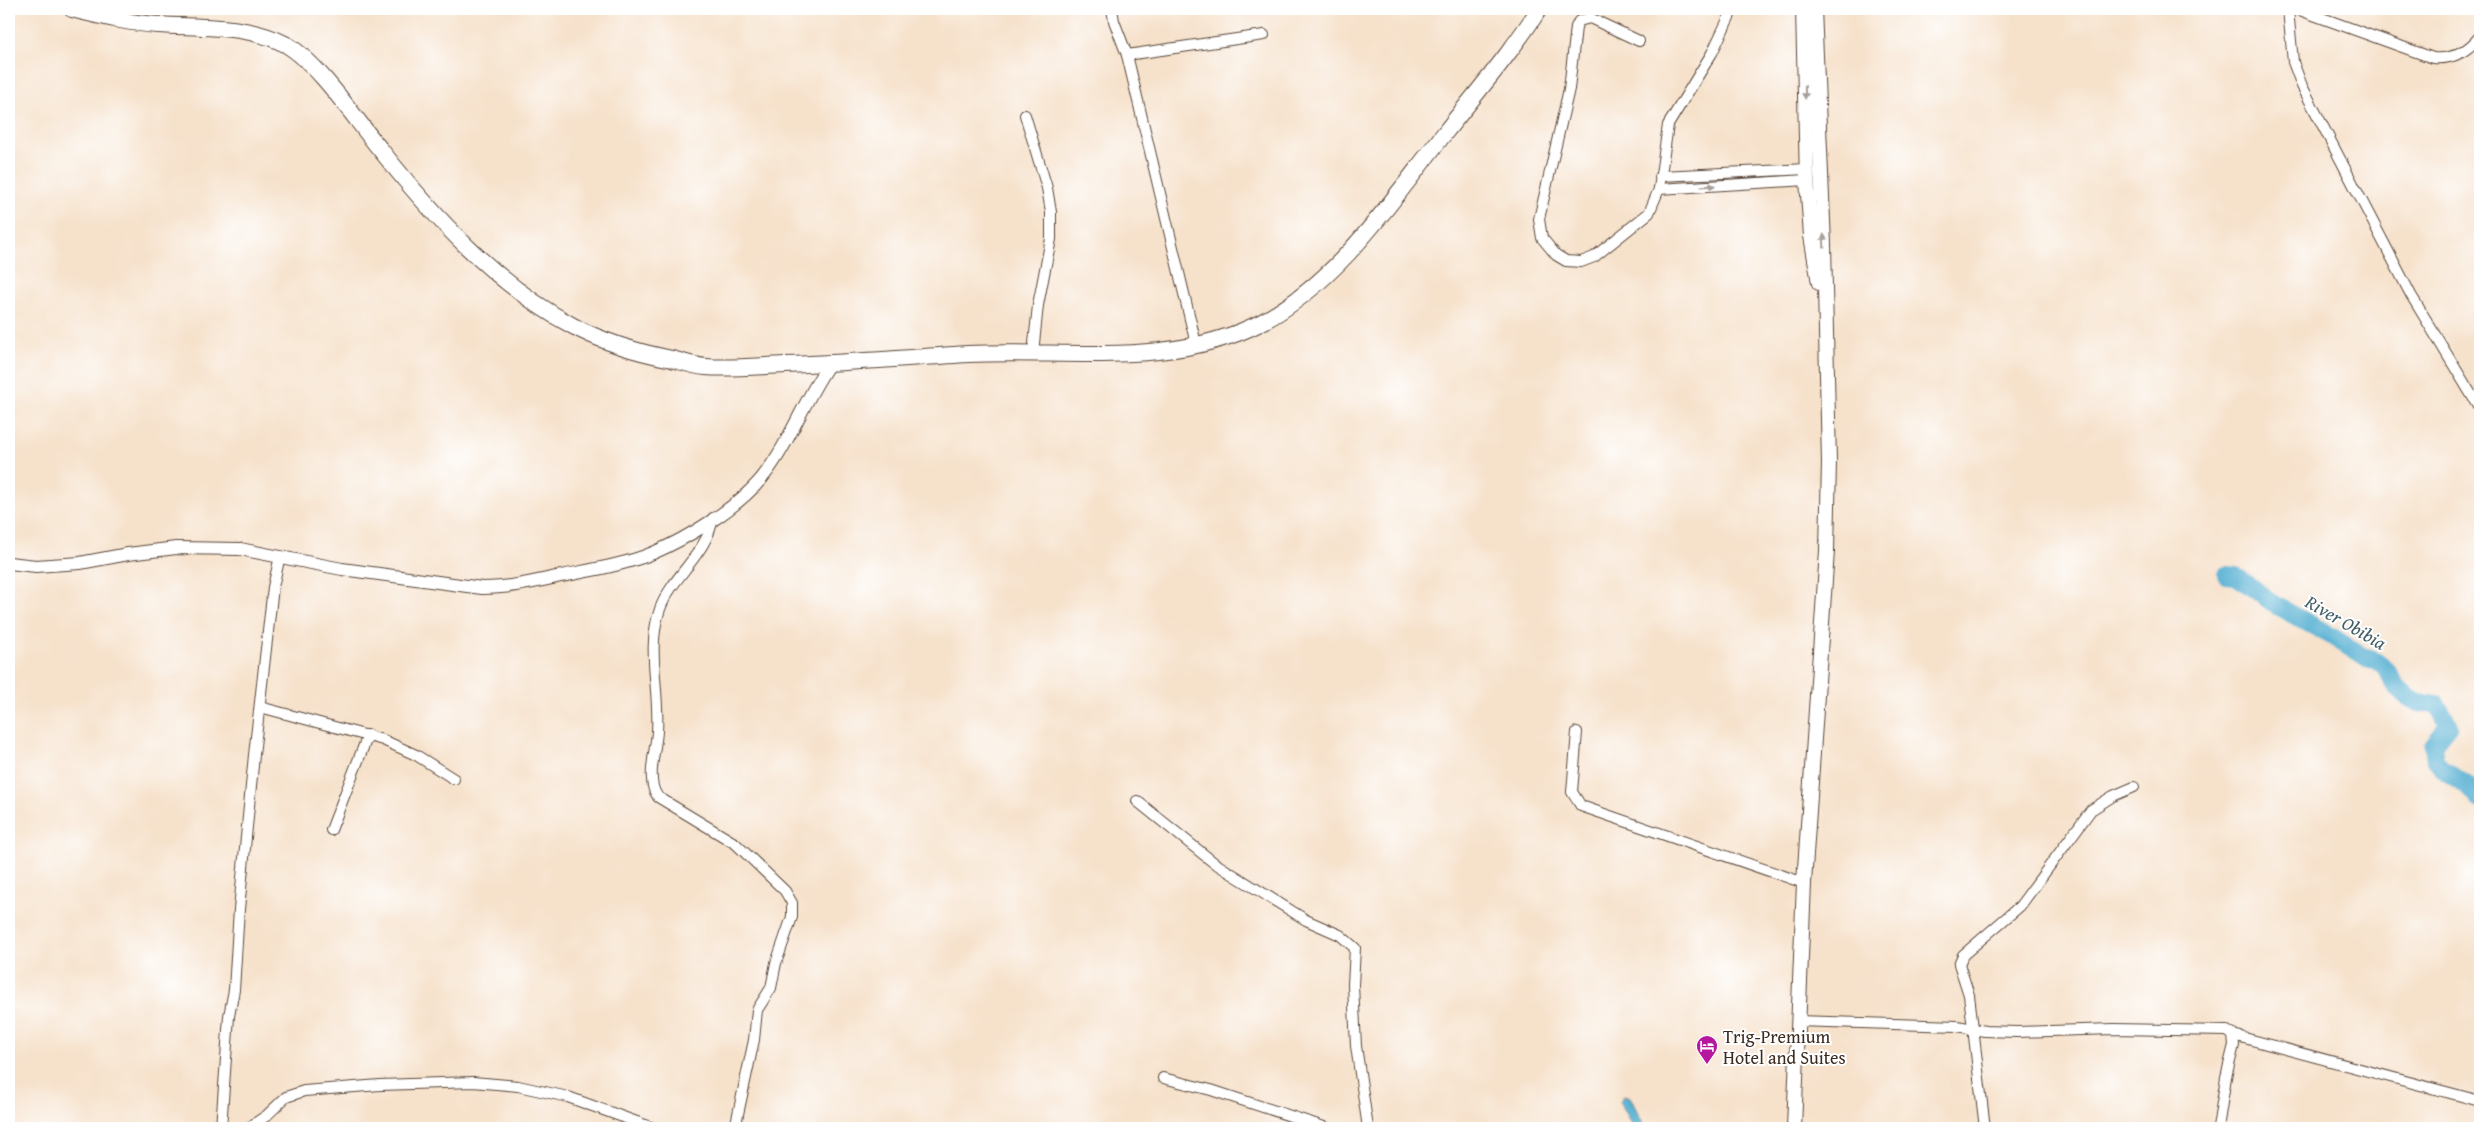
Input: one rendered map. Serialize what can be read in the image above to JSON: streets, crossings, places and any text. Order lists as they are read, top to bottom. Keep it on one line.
{"water":["River Obibia"],"places":{"hotel":["Trig-Premium Hotel and Suites"]}}
